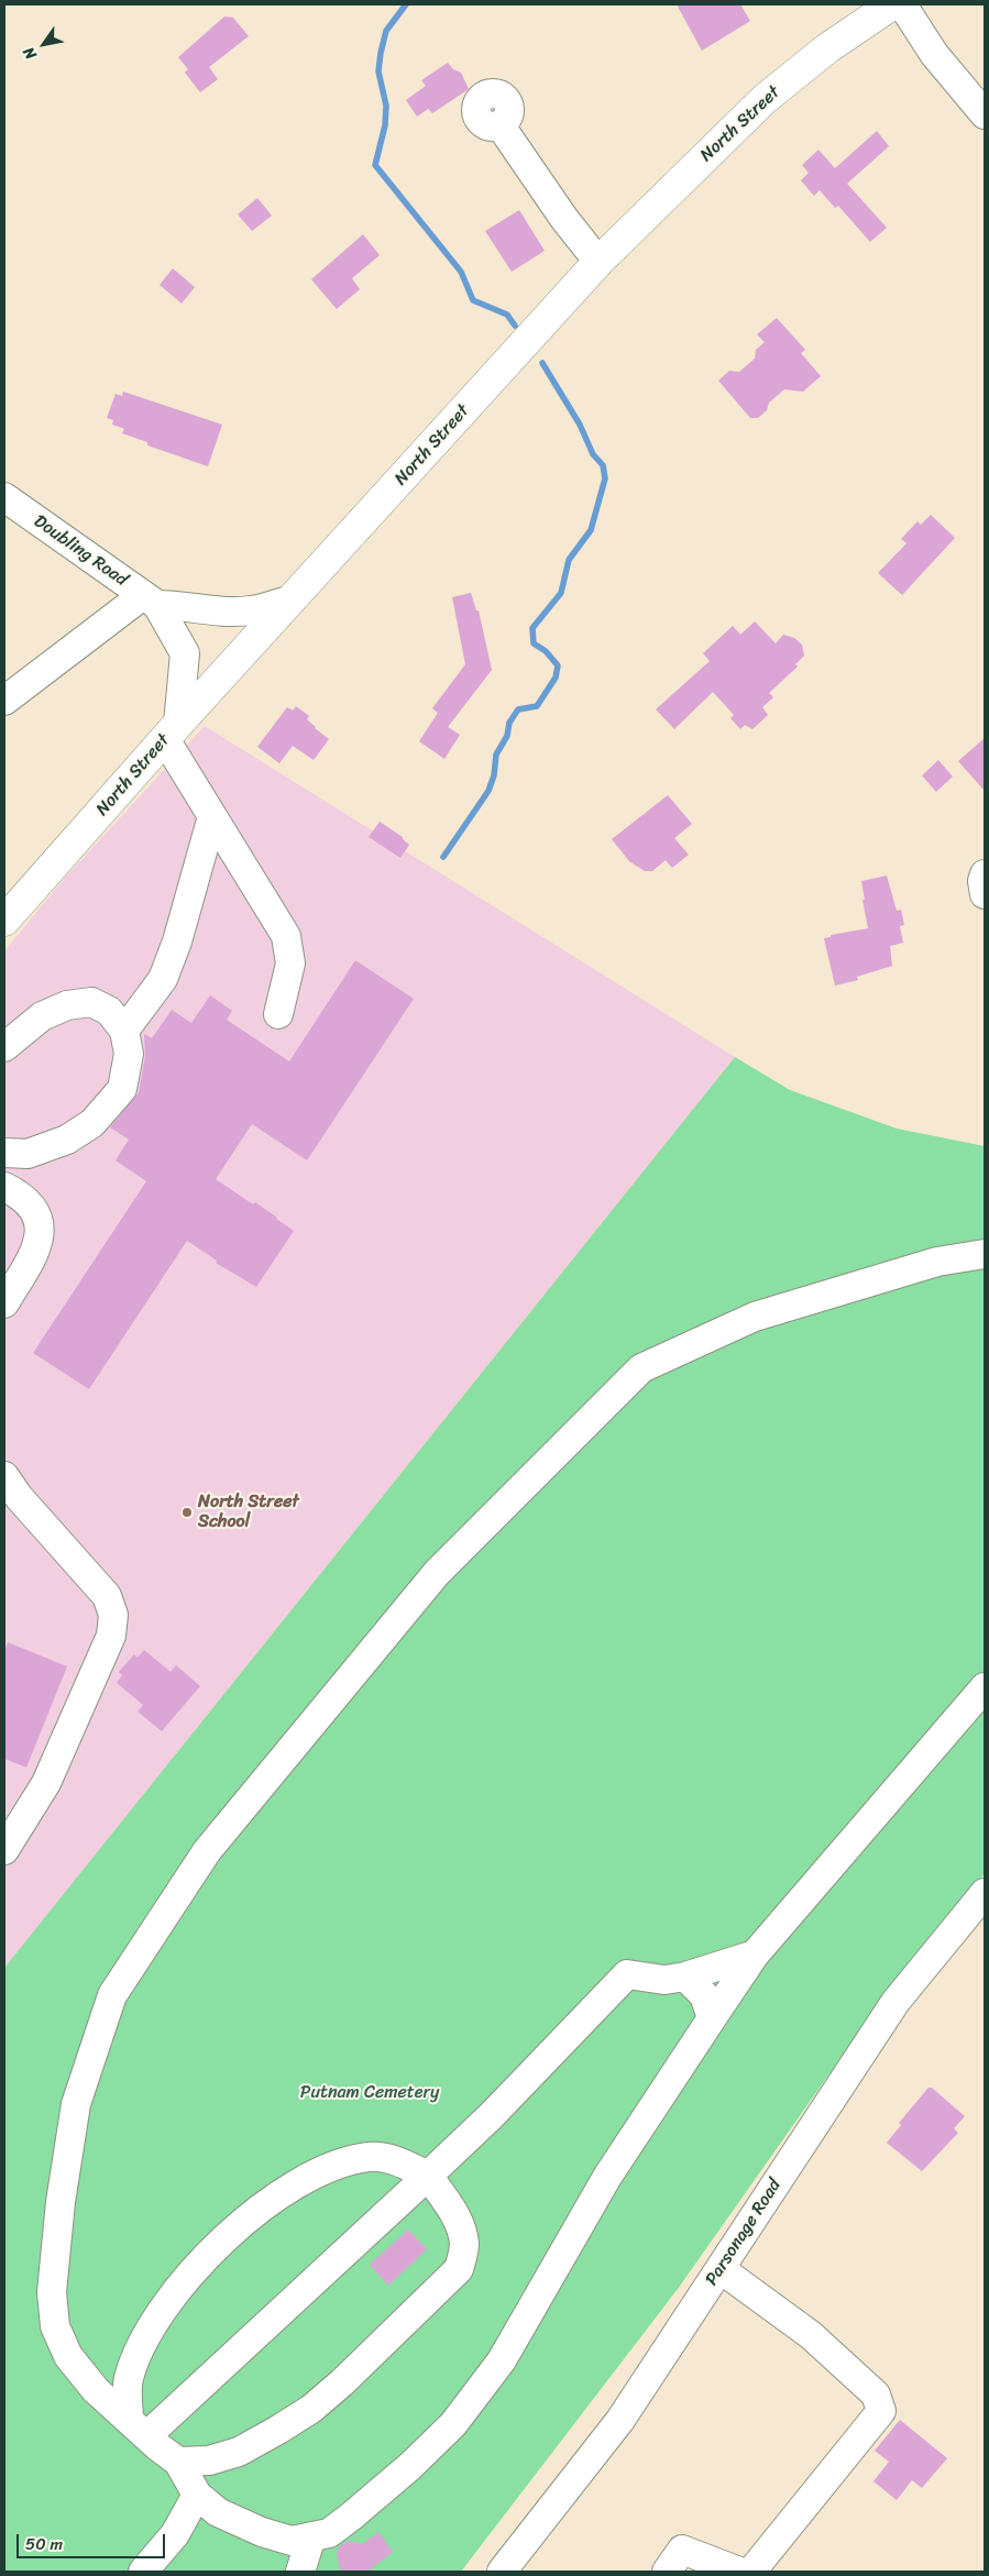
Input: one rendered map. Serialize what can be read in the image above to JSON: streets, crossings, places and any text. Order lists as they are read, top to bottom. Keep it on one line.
{"streets":{"main road":["North Street"],"street":["Doubling Road","Parsonage Road"]},"crossings":[["North Street","Doubling Road"]],"parks":["Putnam Cemetery"],"places":["North Street School"],"scale_bar":"50 m","north":"bottom left"}
